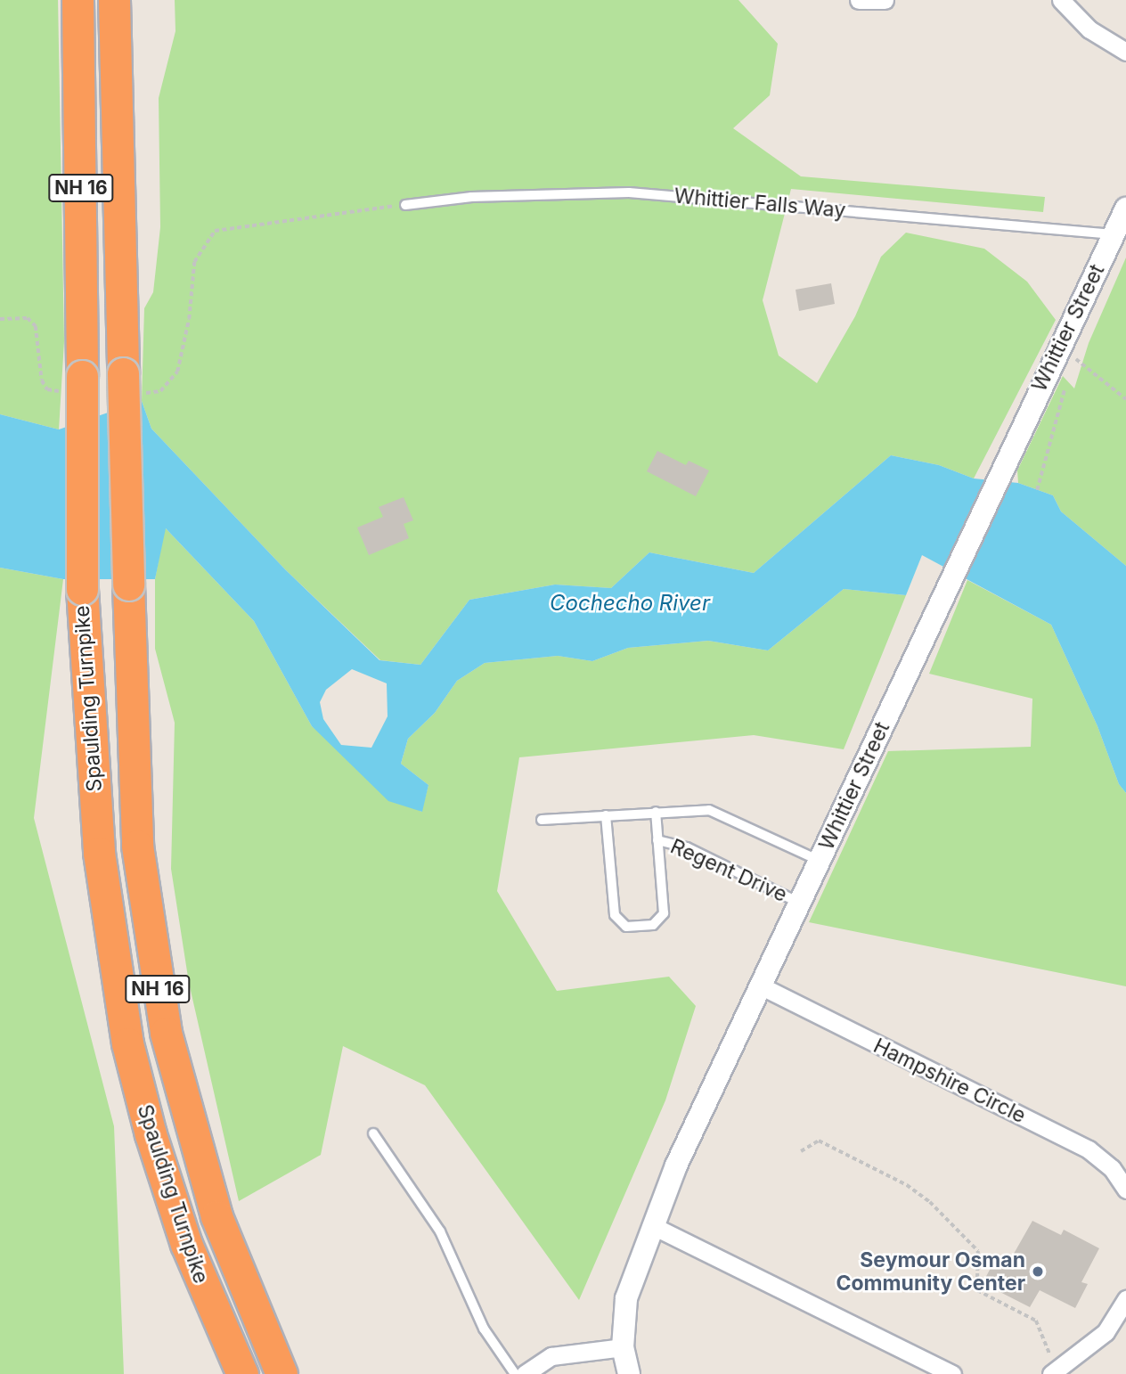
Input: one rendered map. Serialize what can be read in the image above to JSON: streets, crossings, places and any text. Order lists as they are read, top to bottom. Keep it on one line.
{"streets":{"highway":["NH 16","Spaulding Turnpike"],"street":["Whittier Street","Hampshire Circle"],"lane":["Whittier Falls Way","Regent Drive"]},"crossings":[["Whittier Falls Way","Whittier Street"],["Whittier Street","Regent Drive"],["Whittier Street","Hampshire Circle"]],"water":["Cochecho River"],"places":["Seymour Osman Community Center"]}
